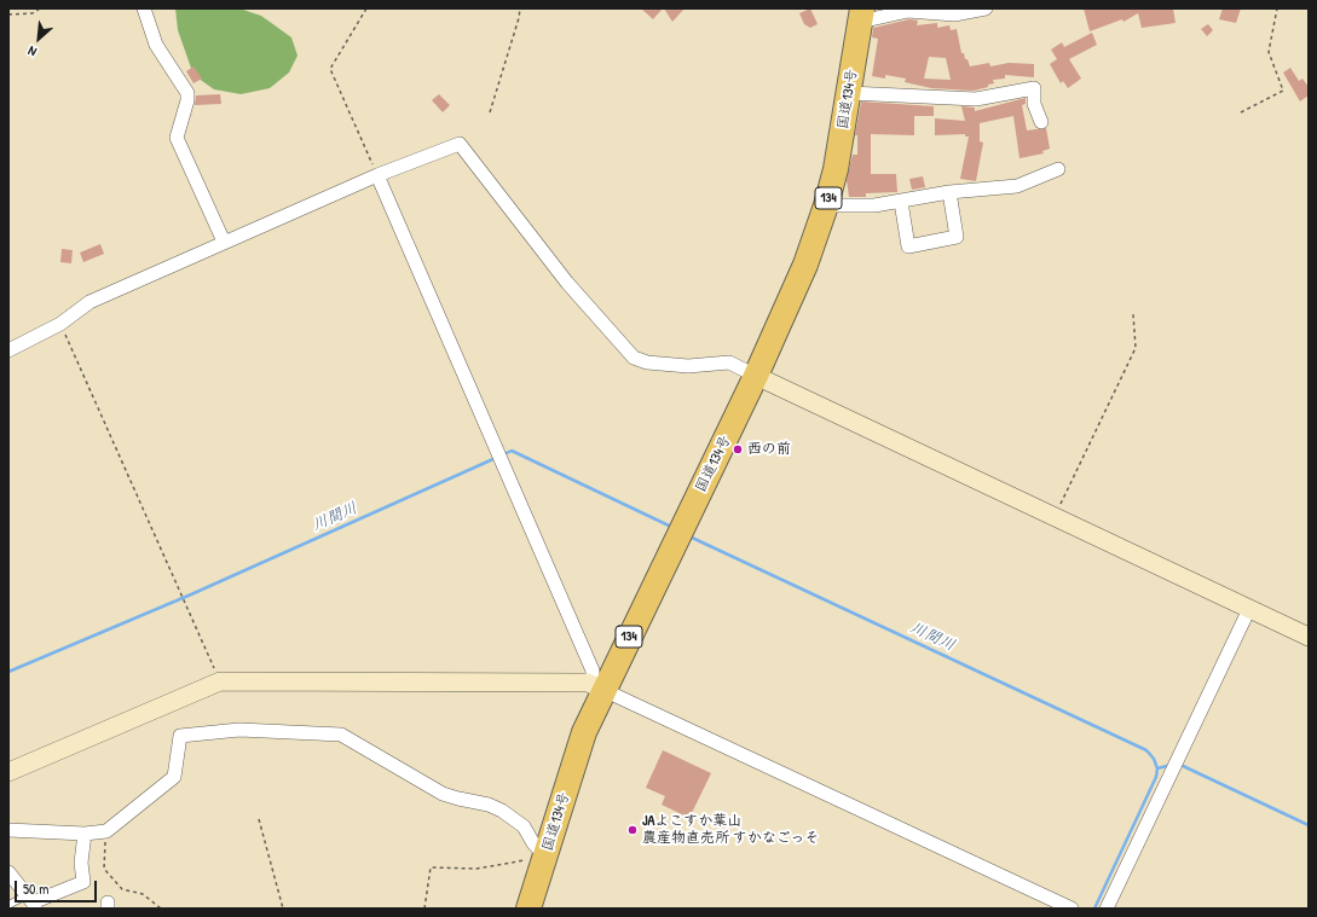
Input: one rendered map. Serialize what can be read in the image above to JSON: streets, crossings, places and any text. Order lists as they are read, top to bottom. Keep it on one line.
{"streets":{"highway":["国道134号","134"]},"water":["川間川"],"places":["西の前","JAよこすか葉山 農産物直売所 すかなごっそ"],"scale_bar":"50 m","north":"bottom left"}
